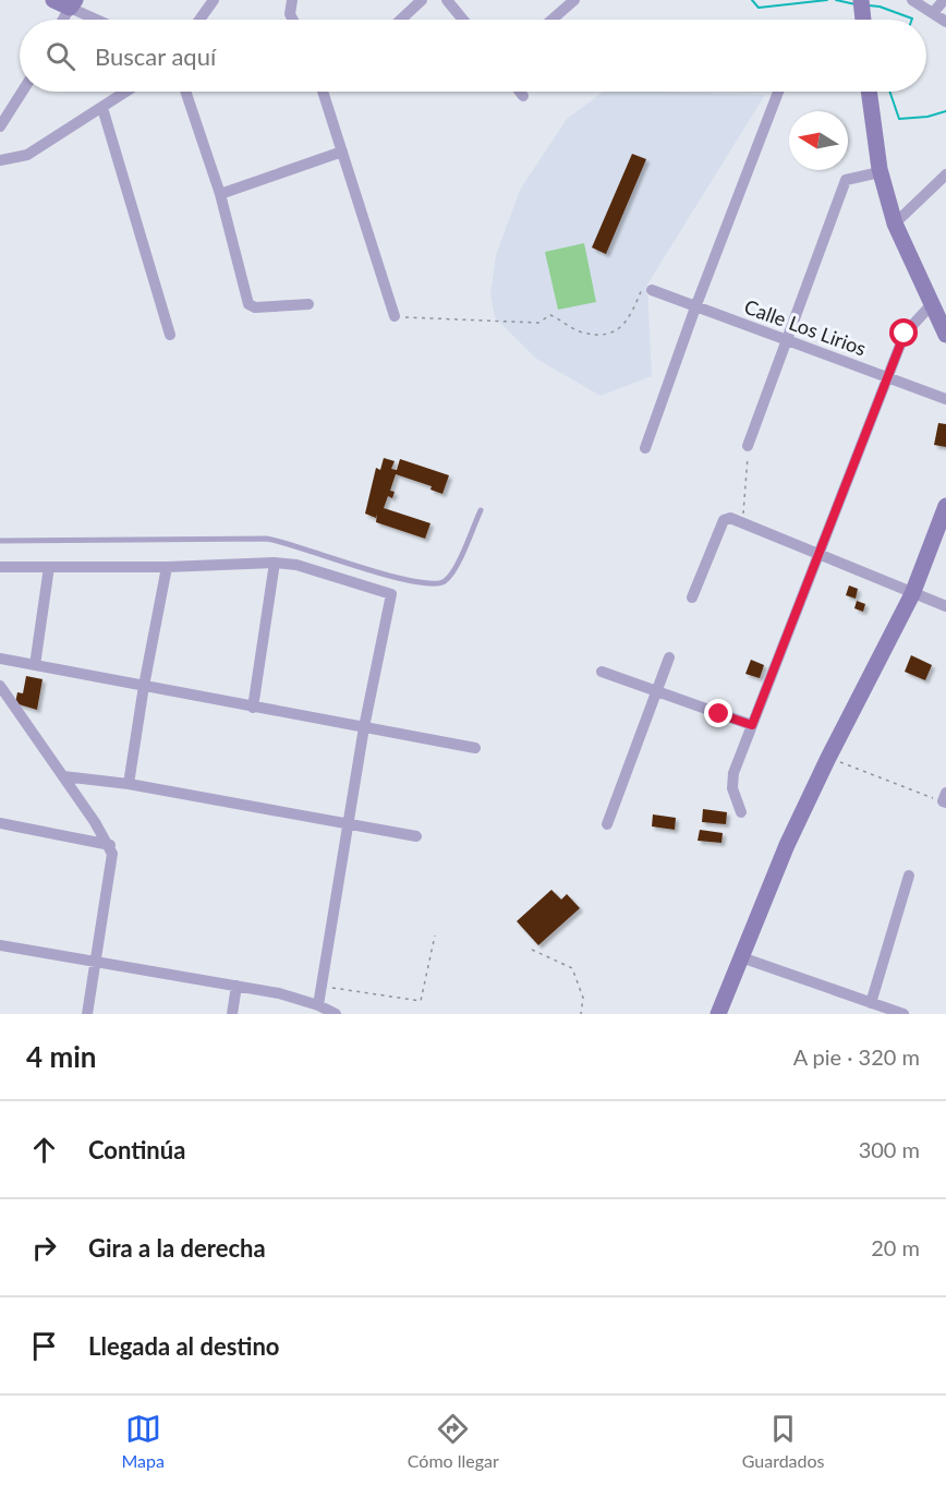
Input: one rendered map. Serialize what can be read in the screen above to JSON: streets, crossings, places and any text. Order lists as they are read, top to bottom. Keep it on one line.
{"streets":{"street":["Calle Los Lirios"]},"north":"left","page":{"search":"Buscar aquí","heading":["4 min","A pie · 320 m"],"list":[["Continúa","300 m"],["Gira a la derecha","20 m"],"Llegada al destino"],"nav":["Mapa","Cómo llegar","Guardados"]}}
